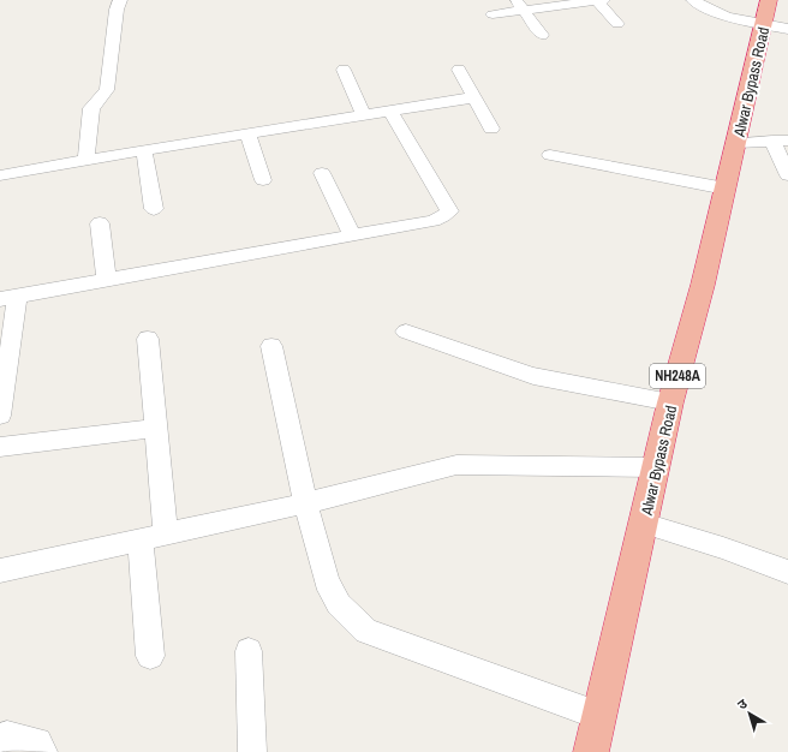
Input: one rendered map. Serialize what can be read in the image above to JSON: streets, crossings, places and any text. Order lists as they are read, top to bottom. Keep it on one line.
{"streets":{"highway":["Alwar Bypass Road","NH248A"]},"north":"top left"}
